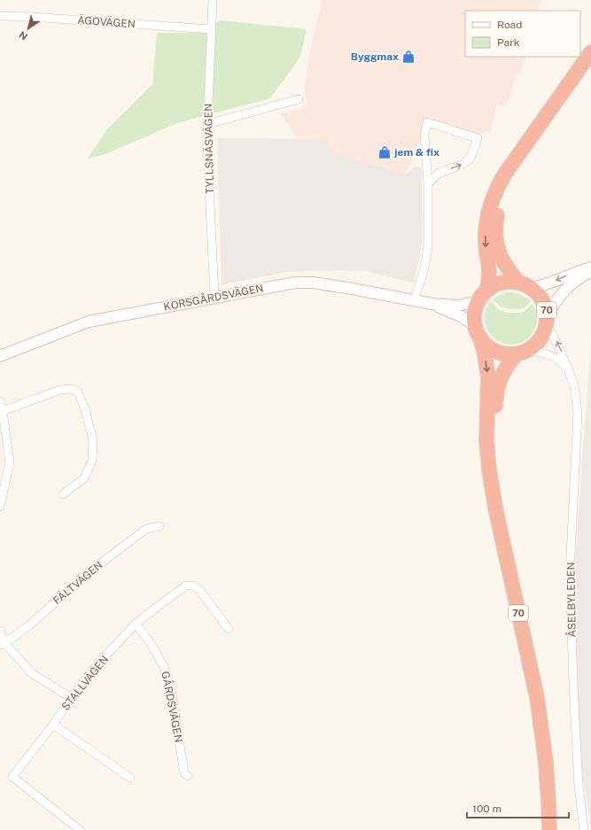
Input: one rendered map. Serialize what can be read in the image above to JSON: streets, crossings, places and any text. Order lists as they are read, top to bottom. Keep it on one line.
{"streets":{"highway":["70"],"street":["ÄGOVÄGEN","TYLLSNÄSVÄGEN","KORSGÅRDSVÄGEN","FÄLTVÄGEN","ÅSELBYLEDEN","STALLVÄGEN","GÅRDSVÄGEN"]},"crossings":[["ÄGOVÄGEN","TYLLSNÄSVÄGEN"],["TYLLSNÄSVÄGEN","KORSGÅRDSVÄGEN"],["KORSGÅRDSVÄGEN","70"],["KORSGÅRDSVÄGEN","ÅSELBYLEDEN"],["70","ÅSELBYLEDEN"],["STALLVÄGEN","GÅRDSVÄGEN"]],"places":{"shop":["Byggmax","jem & fix"]},"legend":["Road","Park"],"scale_bar":"100 m","north":"bottom left"}
